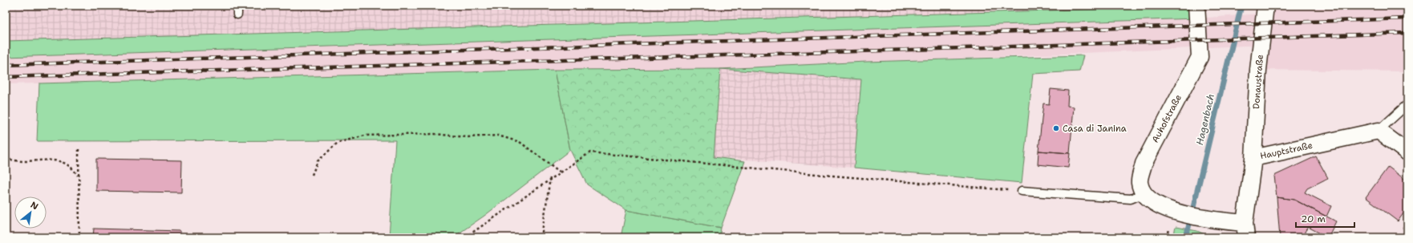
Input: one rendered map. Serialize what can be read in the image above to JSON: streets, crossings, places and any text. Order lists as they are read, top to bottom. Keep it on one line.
{"streets":{"street":["Donaustraße","Auhofstraße","Hauptstraße"]},"crossings":[["Donaustraße","Hauptstraße"]],"water":["Hagenbach"],"places":["Casa di Janina"],"scale_bar":"20 m","north":"top right"}
